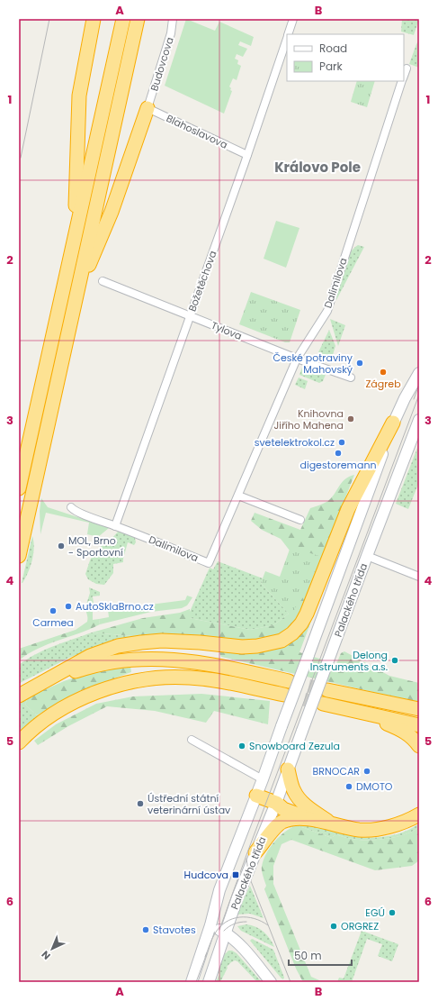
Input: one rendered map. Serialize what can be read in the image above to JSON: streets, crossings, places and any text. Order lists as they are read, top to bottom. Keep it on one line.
{"streets":{"street":["Budovcova","Blahoslavova","Božetěchova","Dalimilova","Tylova","Palackého třída"]},"crossings":[["Budovcova","Blahoslavova"],["Blahoslavova","Božetěchova"],["Božetěchova","Dalimilova"],["Božetěchova","Tylova"],["Dalimilova","Tylova"]],"districts":["Královo Pole"],"places":{"other":["České potraviny Mahovský","Zágreb","Knihovna Jiřího Mahena","svetelektrokol.cz","digestoremann","MOL, Brno - Sportovní","AutoSklaBrno.cz","Carmea","Delong Instruments a.s.","Snowboard Zezula","BRNOCAR","DMOTO","Ústřední státní veterinární ústav","EGÚ","ORGREZ","Stavotes"],"transit":["Hudcova"]},"legend":["Road","Park"],"scale_bar":"50 m","north":"bottom left","grid":{"columns":["A","B"],"rows":["1","2","3","4","5","6"]}}
